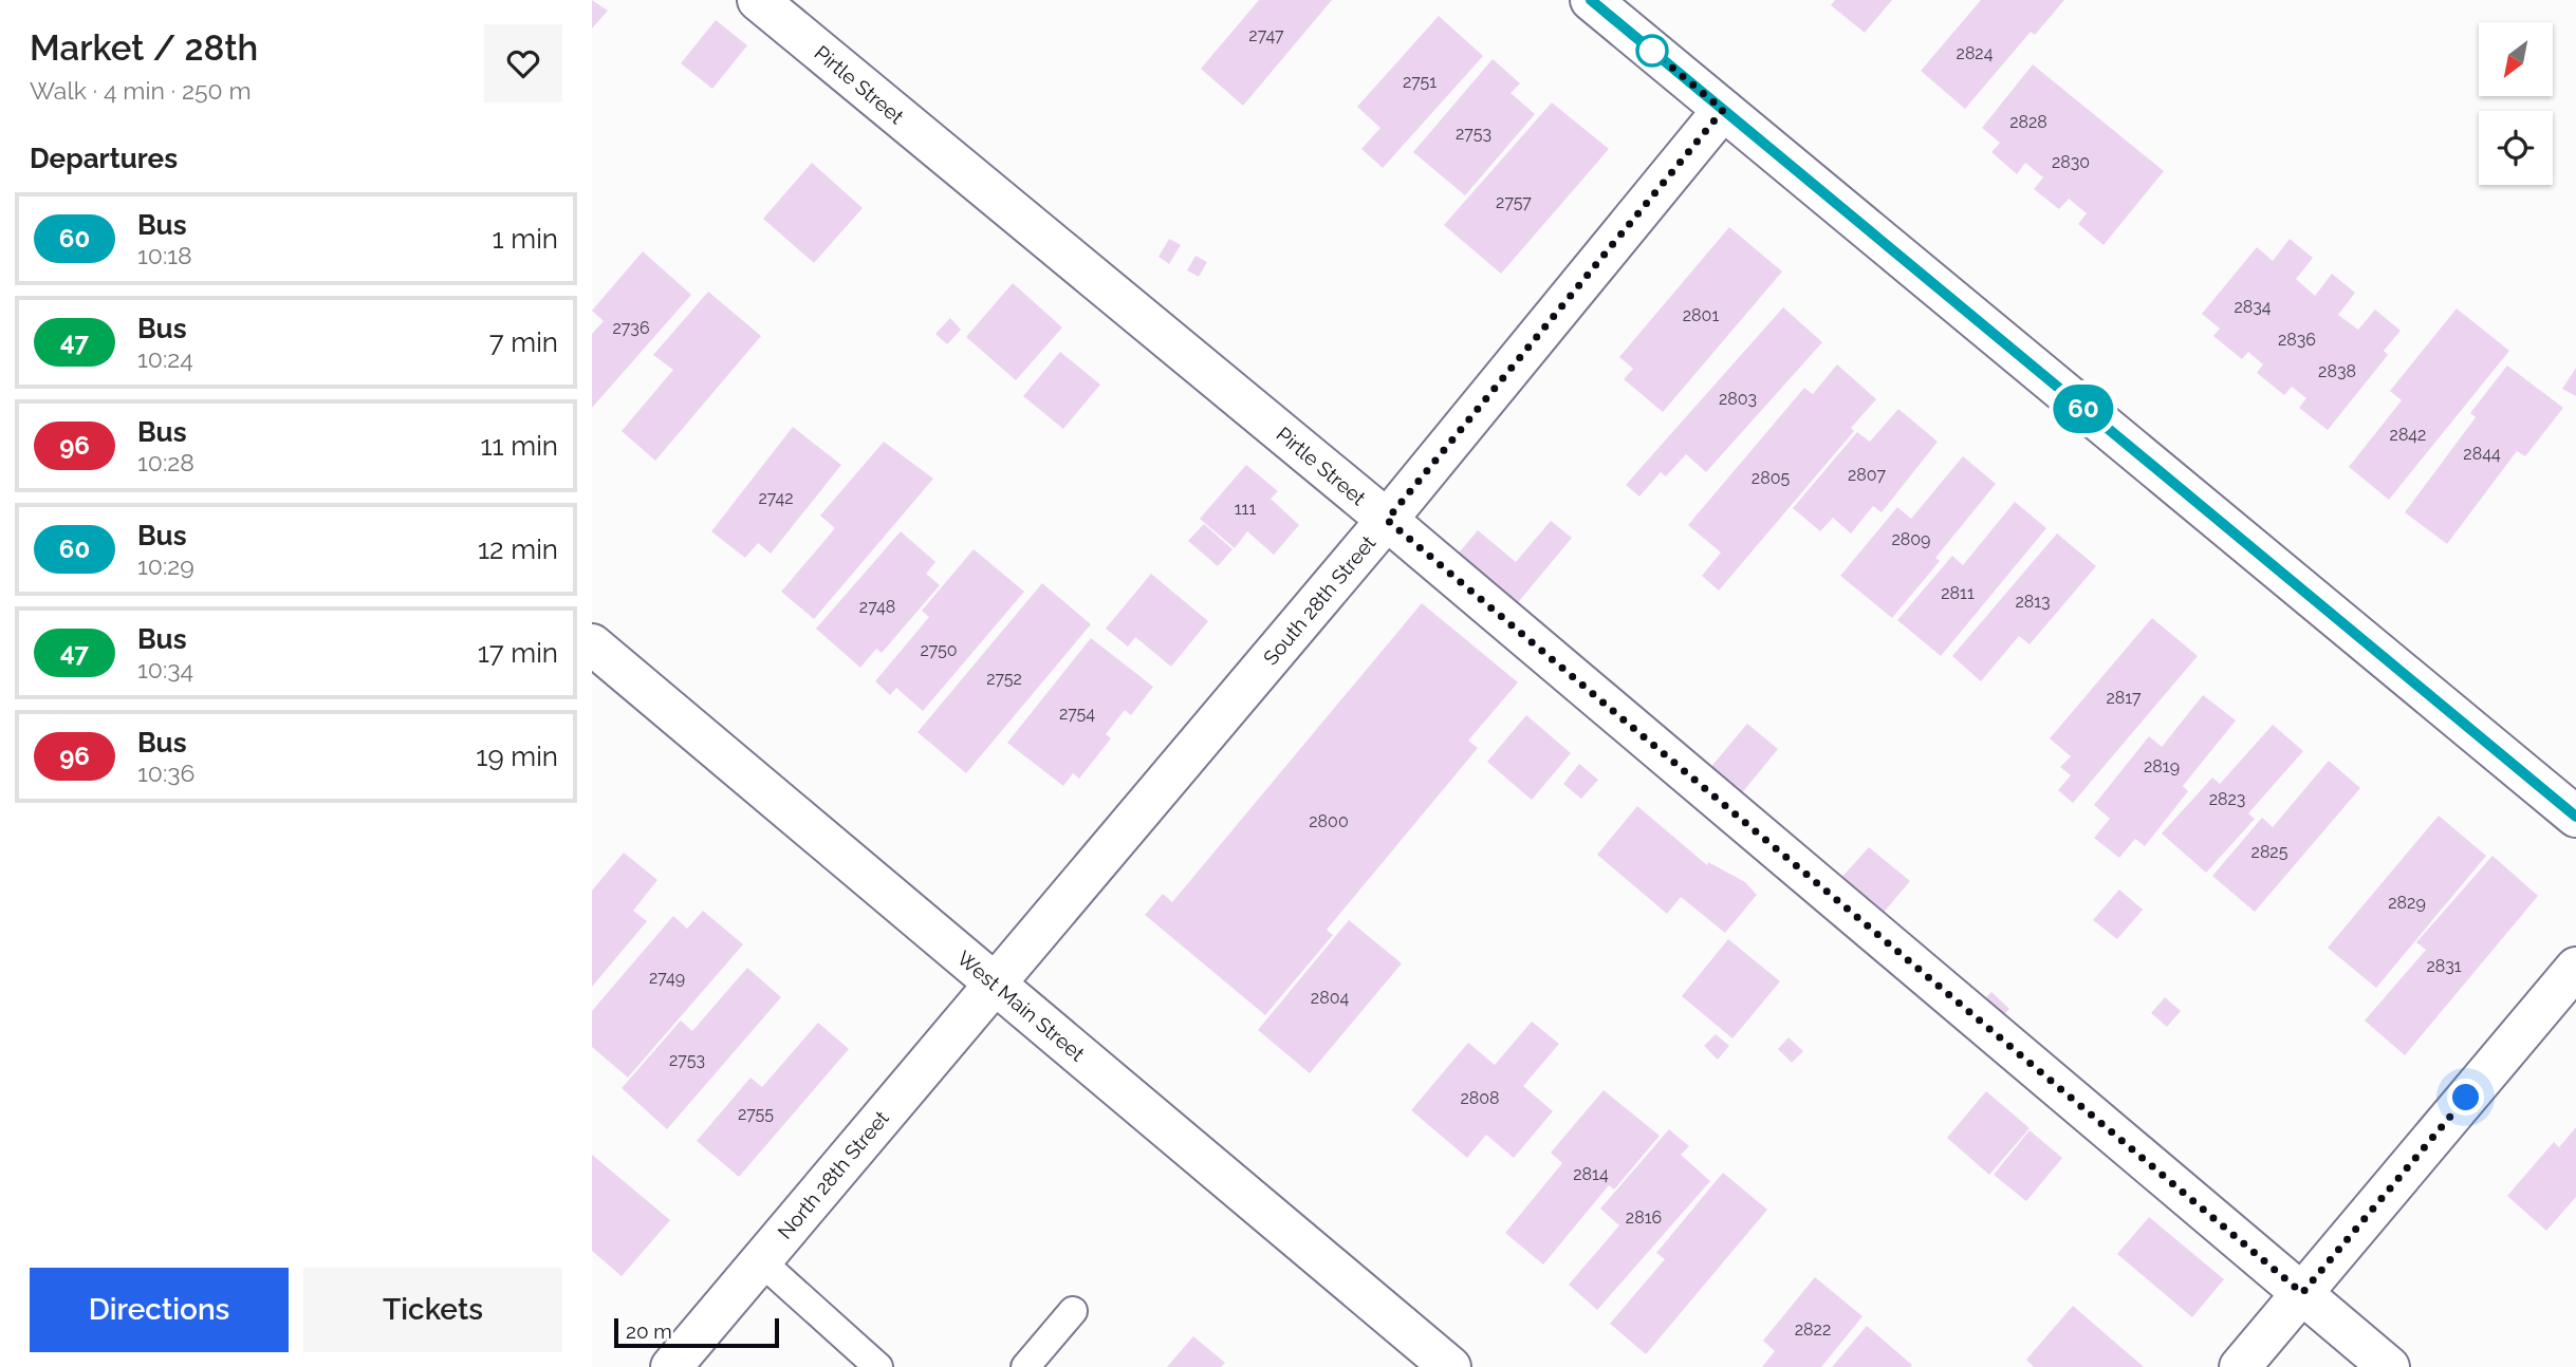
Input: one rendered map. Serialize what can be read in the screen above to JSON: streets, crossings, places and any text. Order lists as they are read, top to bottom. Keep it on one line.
{"streets":{"street":["Pirtle Street","South 28th Street","West Main Street","North 28th Street"]},"crossings":[["Pirtle Street","South 28th Street"],["South 28th Street","West Main Street"],["South 28th Street","North 28th Street"],["West Main Street","North 28th Street"]],"lines":["bus line 60"],"house_numbers":["2747","2824","2751","2828","2753","2830","2757","2834","2801","2736","2836","2838","2803","2842","2844","2807","2805","2742","111","2809","2811","2813","2748","2750","2752","2817","2754","2819","2823","2800","2825","2829","2831","2749","2804","2753","2808","2755","2814","2816","2822"],"scale_bar":"20 m","north":"bottom left","page":{"heading":[["Market / 28th","Walk · 4 min · 250 m"],"Departures"],"on_map":"60","list":[{"mark":"60","name":"Bus","note":"10:18","value":"1 min"},{"mark":"47","name":"Bus","note":"10:24","value":"7 min"},{"mark":"96","name":"Bus","note":"10:28","value":"11 min"},{"mark":"60","name":"Bus","note":"10:29","value":"12 min"},{"mark":"47","name":"Bus","note":"10:34","value":"17 min"},{"mark":"96","name":"Bus","note":"10:36","value":"19 min"}],"buttons":["Directions","Tickets"],"scale":"20 m"}}
